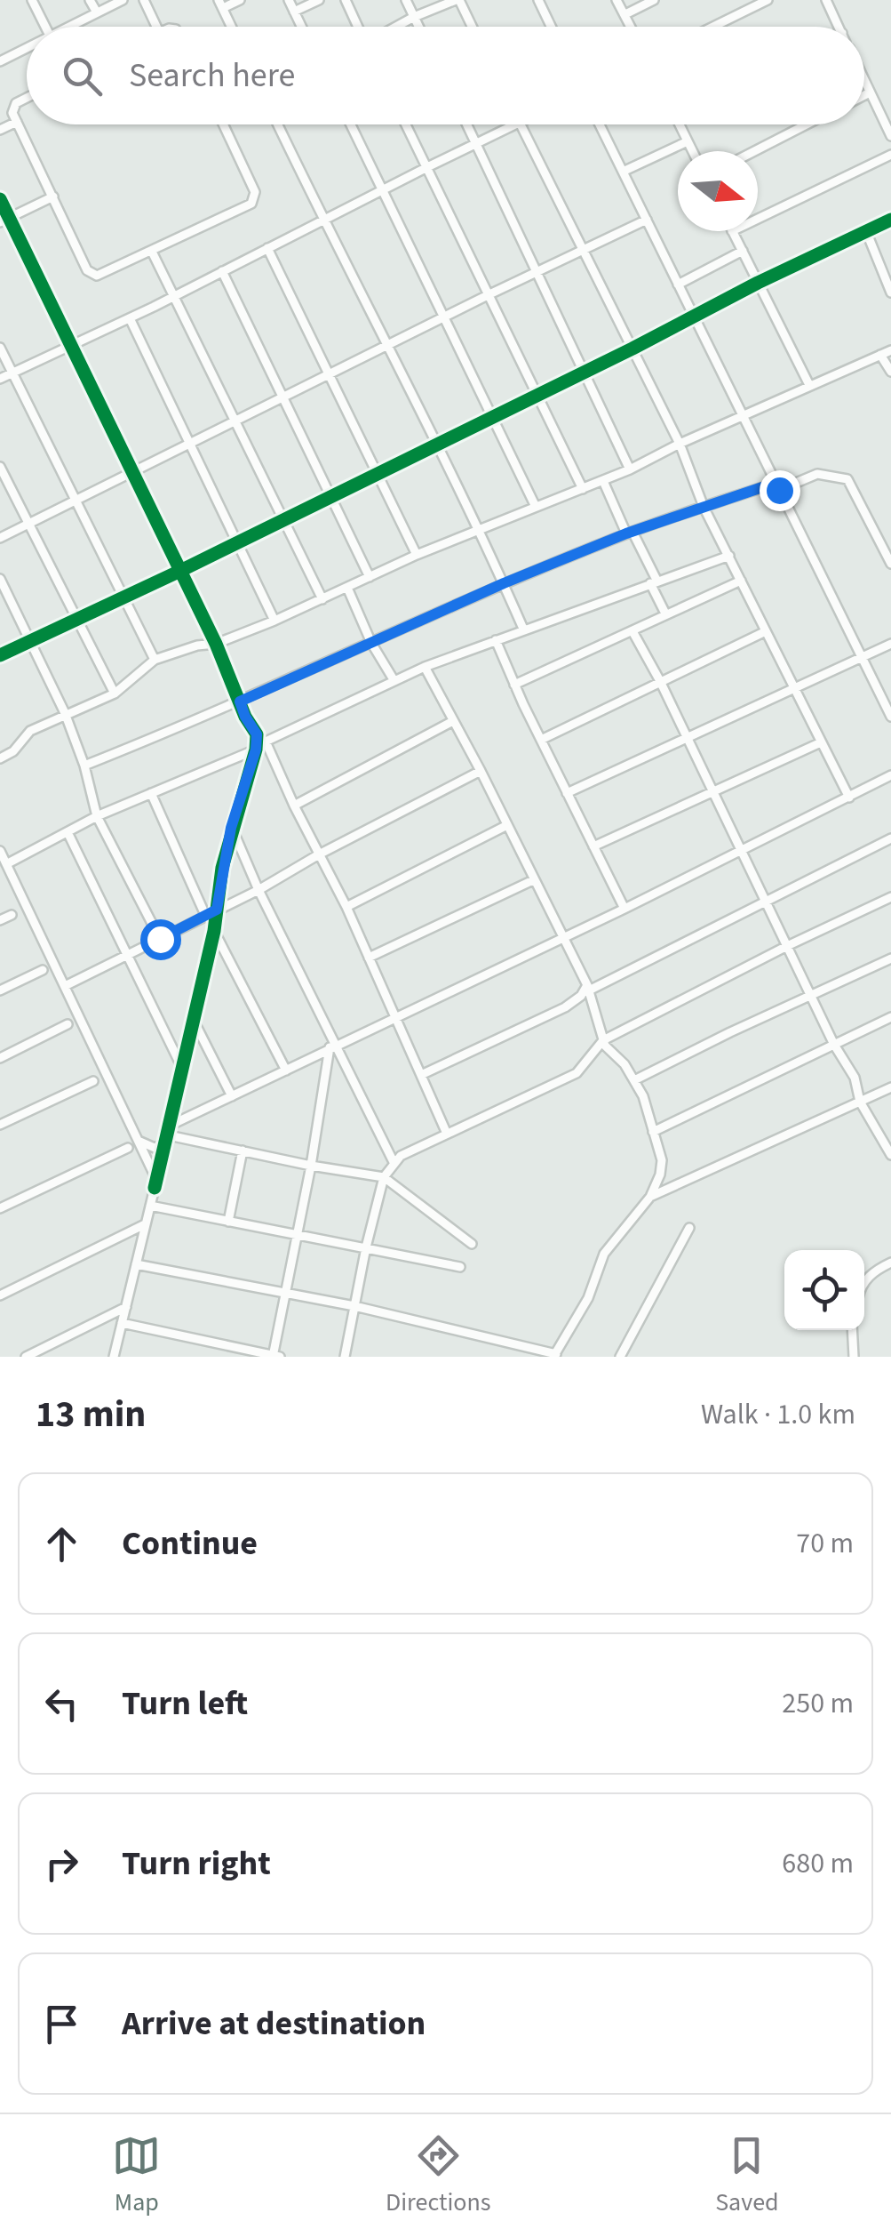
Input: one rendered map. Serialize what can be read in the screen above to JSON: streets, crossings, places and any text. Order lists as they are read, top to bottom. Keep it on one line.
{"north":"right","page":{"search":"Search here","heading":["13 min","Walk · 1.0 km"],"list":[["Continue","70 m"],["Turn left","250 m"],["Turn right","680 m"],"Arrive at destination"],"nav":["Map","Directions","Saved"]}}
